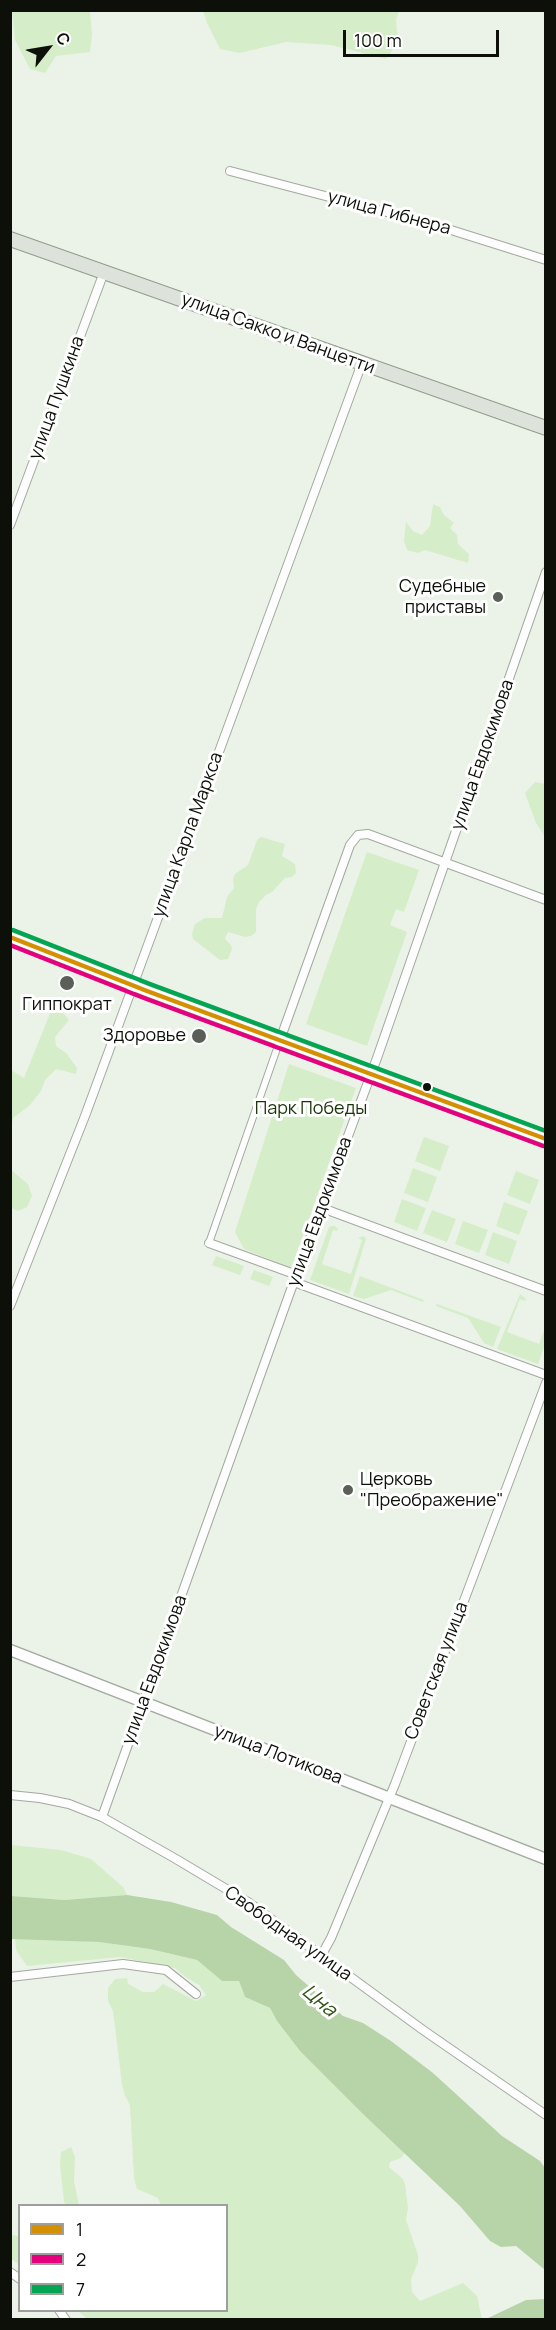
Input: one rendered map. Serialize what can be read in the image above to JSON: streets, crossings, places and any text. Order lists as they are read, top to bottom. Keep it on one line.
{"streets":{"main road":["улица Сакко и Ванцетти"],"street":["улица Гибнера","улица Пушкина","улица Евдокимова","улица Карла Маркса","Советская улица","улица Лотикова","Свободная улица"]},"crossings":[["улица Сакко и Ванцетти","улица Пушкина"],["улица Сакко и Ванцетти","улица Карла Маркса"],["улица Евдокимова","улица Лотикова"],["улица Евдокимова","Свободная улица"],["Советская улица","улица Лотикова"],["Советская улица","Свободная улица"]],"water":["Цна"],"parks":["Парк Победы"],"places":["Судебные приставы","Гиппократ","Здоровье","Церковь \"Преображение\""],"lines":["transit line 7","transit line 1","transit line 2"],"legend":["1","2","7"],"scale_bar":"100 m","north":"top right"}
